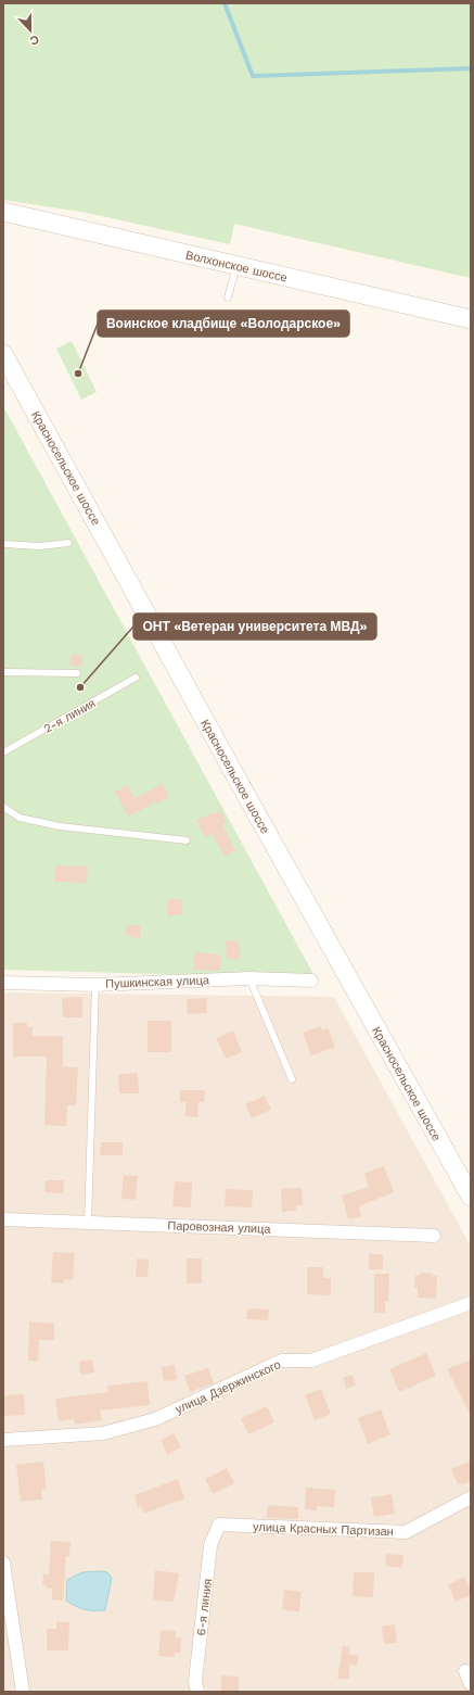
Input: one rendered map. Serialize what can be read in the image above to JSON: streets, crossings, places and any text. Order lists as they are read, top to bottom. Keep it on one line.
{"streets":{"main road":["Волхонское шоссе","Красносельское шоссе"],"street":["Пушкинская улица","Паровозная улица","улица Дзержинского","улица Красных Партизан","6-я линия"],"lane":["2-я линия"]},"crossings":[["улица Красных Партизан","6-я линия"]],"places":["Воинское кладбище «Володарское»","ОНТ «Ветеран университета МВД»"],"north":"bottom"}
